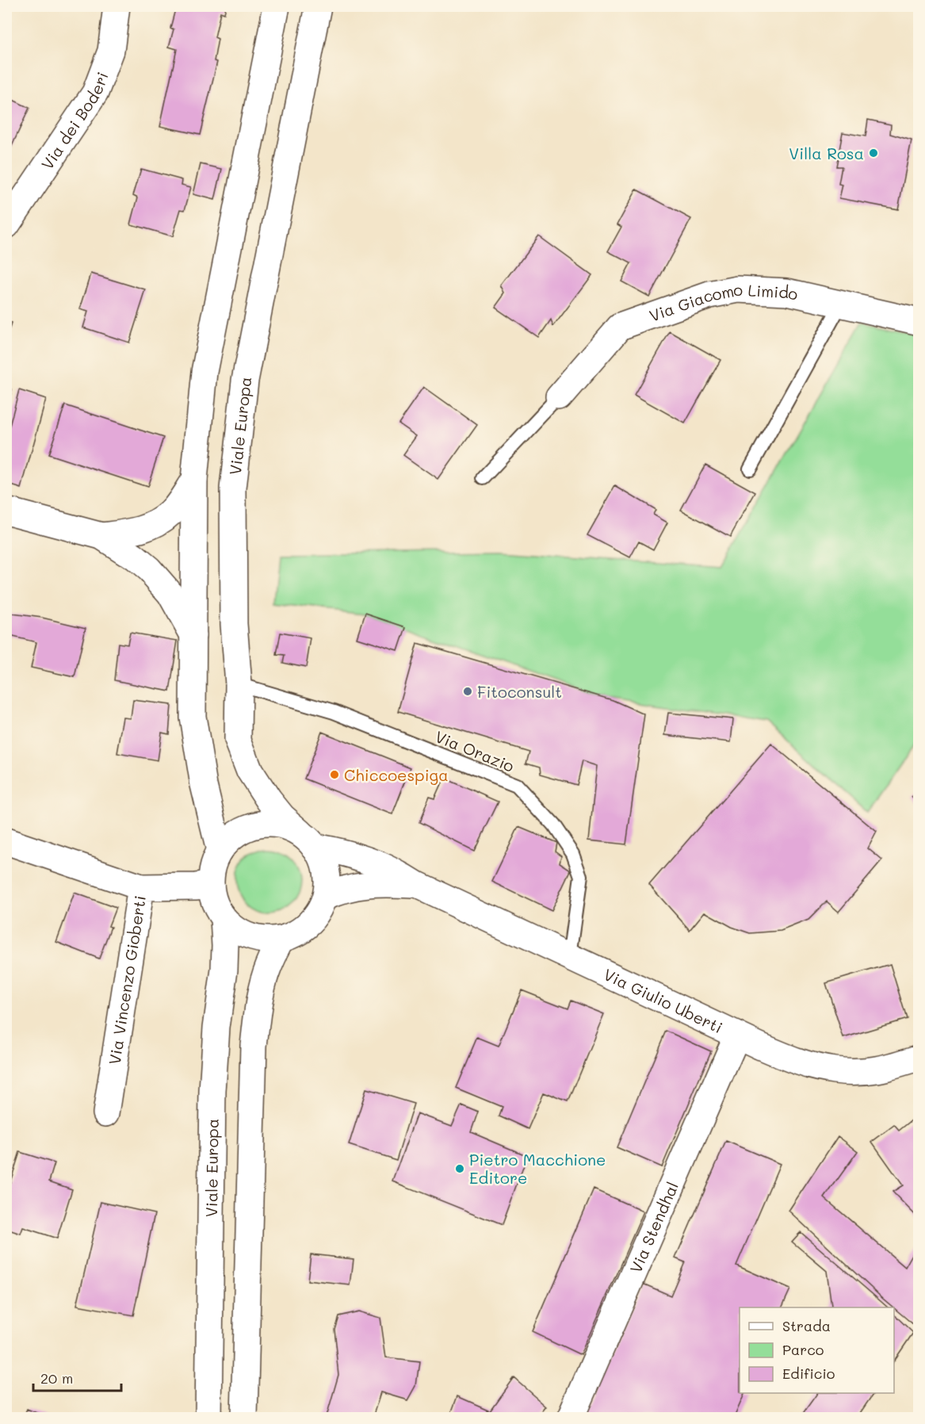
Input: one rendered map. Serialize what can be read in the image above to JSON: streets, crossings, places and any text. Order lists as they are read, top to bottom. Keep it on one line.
{"streets":{"street":["Via dei Boderi","Via Giacomo Limido","Viale Europa","Via Vincenzo Gioberti","Via Giulio Uberti","Via Stendhal"],"lane":["Via Orazio"]},"crossings":[["Viale Europa","Via Orazio"],["Viale Europa","Via Vincenzo Gioberti"],["Viale Europa","Via Giulio Uberti"],["Via Orazio","Via Giulio Uberti"],["Via Vincenzo Gioberti","Via Giulio Uberti"],["Via Giulio Uberti","Via Stendhal"]],"places":["Villa Rosa","Fitoconsult","Chiccoespiga","Pietro Macchione Editore"],"legend":["Strada","Parco","Edificio"],"scale_bar":"20 m"}
